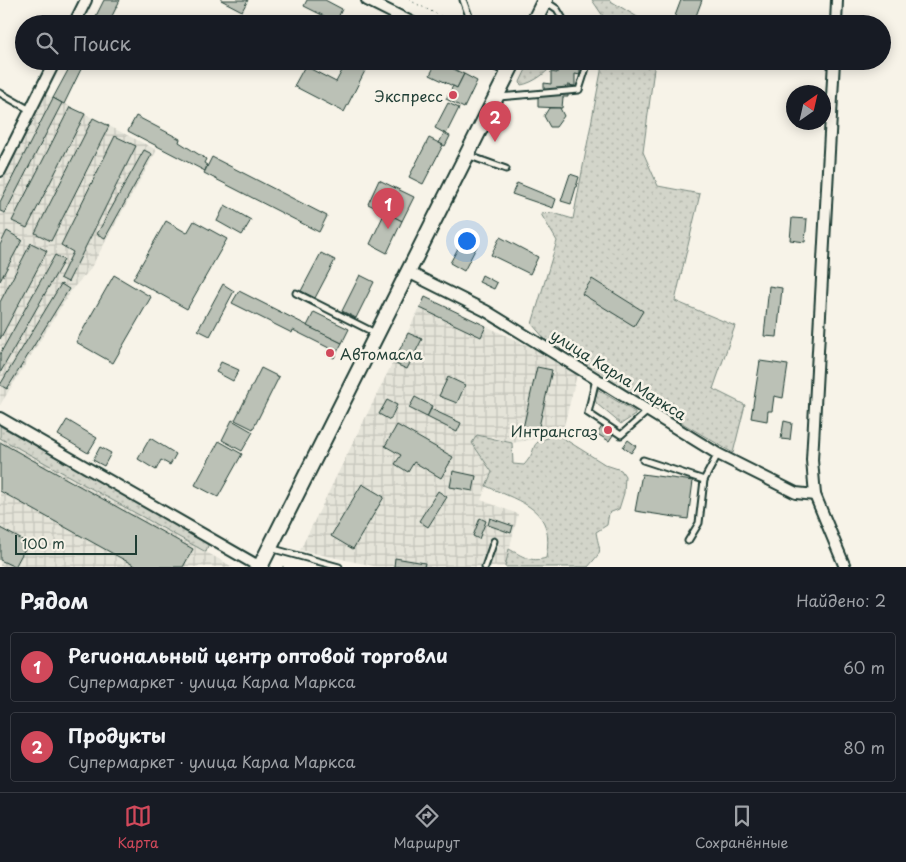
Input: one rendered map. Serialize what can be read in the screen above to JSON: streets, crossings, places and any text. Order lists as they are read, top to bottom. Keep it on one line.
{"streets":{"street":["улица Карла Маркса"]},"places":["Экспресс","Автомасла","Интрансгаз"],"scale_bar":"100 m","north":"top right","page":{"search":"Поиск","pins":["2","1"],"scale":"100 m","heading":["Рядом","Найдено: 2"],"list":[{"mark":"1","name":"Региональный центр оптовой торговли","note":"Супермаркет · улица Карла Маркса","value":"60 m"},{"mark":"2","name":"Продукты","note":"Супермаркет · улица Карла Маркса","value":"80 m"}],"nav":["Карта","Маршрут","Сохранённые"]}}
